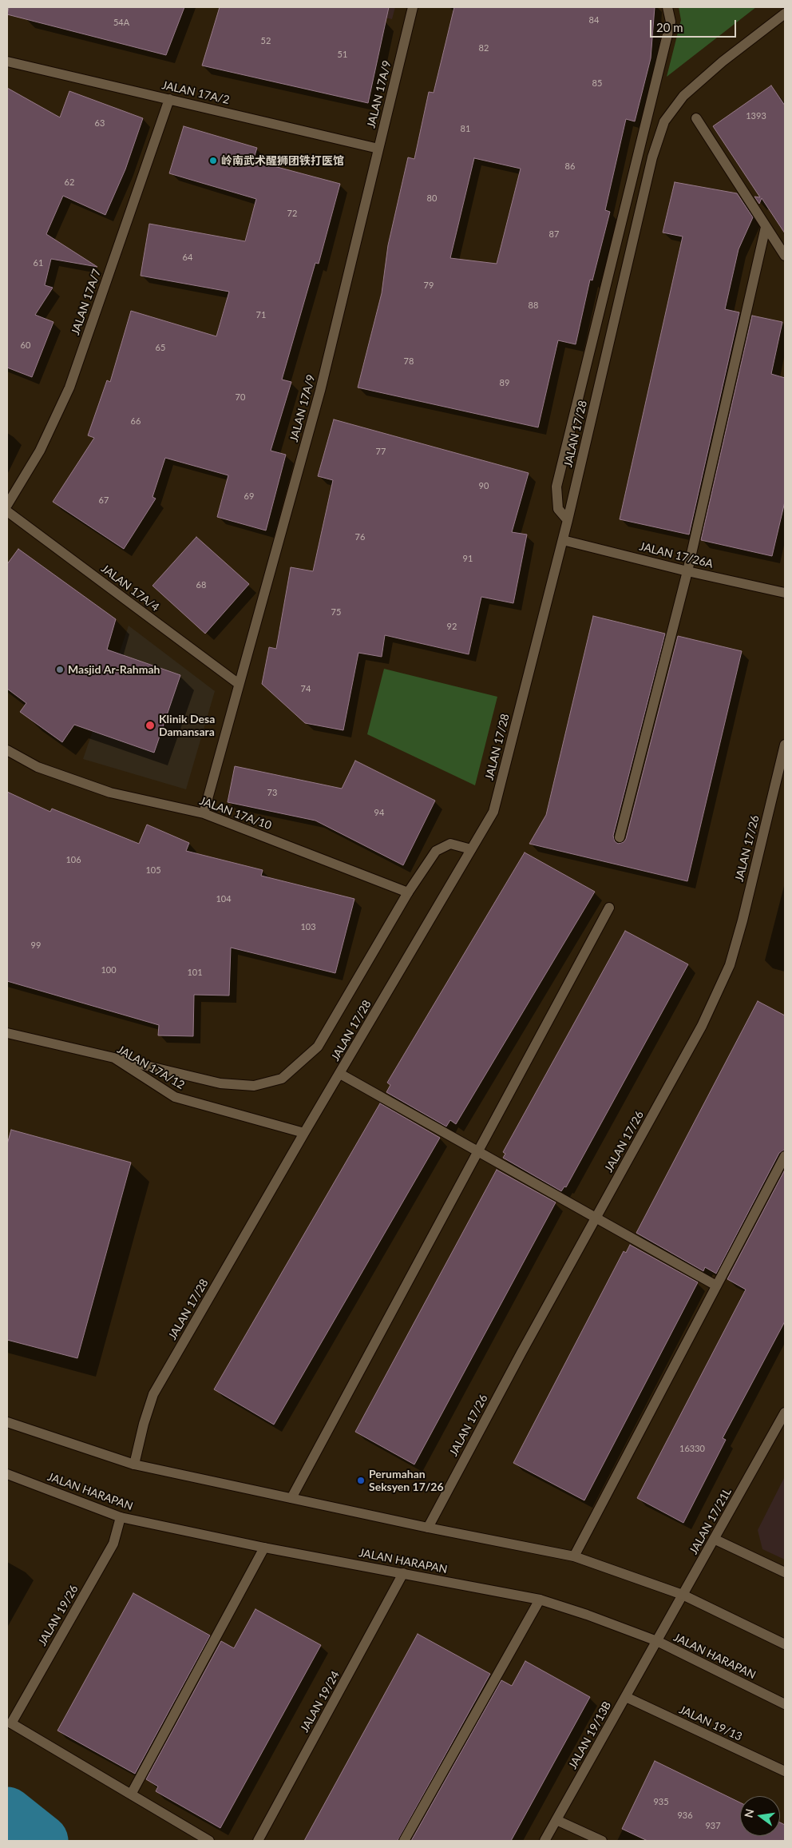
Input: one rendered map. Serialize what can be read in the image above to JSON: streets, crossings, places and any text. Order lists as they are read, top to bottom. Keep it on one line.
{"streets":{"street":["JALAN 17A/2","JALAN 17A/9","JALAN 17A/7","JALAN 17/28","JALAN 17/26A","JALAN 17A/4","JALAN 17A/10","JALAN 17/26","JALAN 17A/12","JALAN HARAPAN","JALAN 17/21L","JALAN 19/26","JALAN 19/24","JALAN 19/13","JALAN 19/13B"]},"crossings":[["JALAN 17A/2","JALAN 17A/9"],["JALAN 17A/2","JALAN 17A/7"],["JALAN 17A/9","JALAN 17A/4"],["JALAN 17A/9","JALAN 17A/10"],["JALAN 17/28","JALAN 17/26A"],["JALAN 17/28","JALAN 17A/12"],["JALAN HARAPAN","JALAN 17/21L"],["JALAN HARAPAN","JALAN 19/26"],["JALAN HARAPAN","JALAN 19/24"],["JALAN HARAPAN","JALAN 19/13B"],["JALAN 17/21L","JALAN 19/13B"],["JALAN 19/13","JALAN 19/13B"]],"places":["岭南武术醒狮团铁打医馆","Masjid Ar-Rahmah","Klinik Desa Damansara","Perumahan Seksyen 17/26"],"house_numbers":["84","54A","52","82","51","85","1393","63","81","86","62","80","72","87","64","61","79","88","71","60","65","78","89","70","66","77","90","69","67","76","91","68","75","92","74","73","94","106","105","104","103","99","100","101","16330","935","936","937"],"scale_bar":"20 m","north":"left"}
